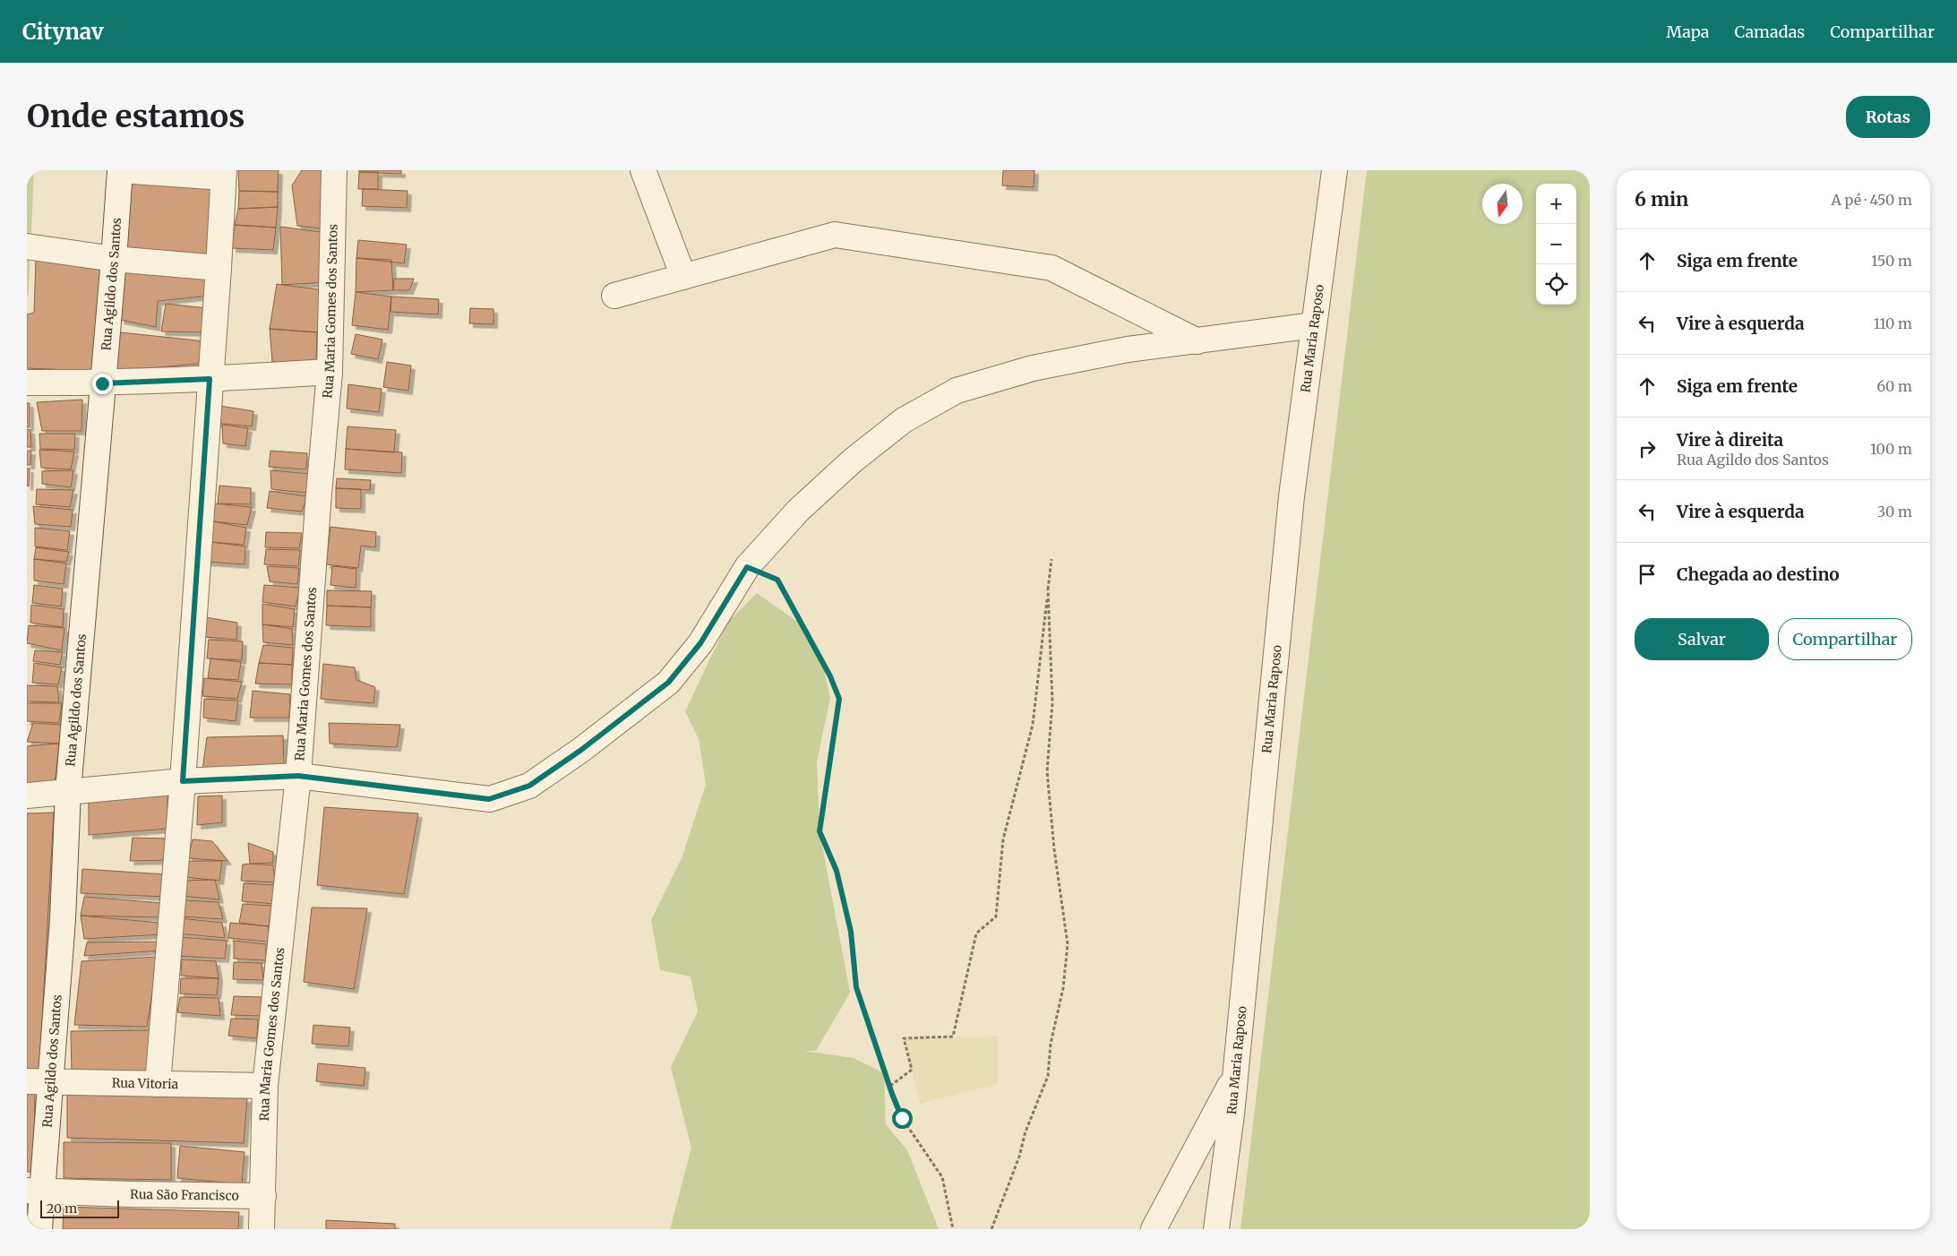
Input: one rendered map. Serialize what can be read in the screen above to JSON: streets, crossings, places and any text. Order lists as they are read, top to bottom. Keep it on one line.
{"streets":{"street":["Rua Agildo dos Santos","Rua Maria Gomes dos Santos","Rua Maria Raposo","Rua Vitoria","Rua São Francisco"]},"crossings":[["Rua Agildo dos Santos","Rua Vitoria"],["Rua Agildo dos Santos","Rua São Francisco"],["Rua Maria Gomes dos Santos","Rua Vitoria"],["Rua Maria Gomes dos Santos","Rua São Francisco"]],"scale_bar":"20 m","north":"bottom","page":{"header":"Citynav","nav":["Mapa","Camadas","Compartilhar"],"buttons":["Rotas",["Salvar","Compartilhar"]],"title":"Onde estamos","heading":["6 min","A pé · 450 m"],"map_buttons":["+","−"],"list":[["Siga em frente","150 m"],["Vire à esquerda","110 m"],["Siga em frente","60 m"],["Vire à direita","Rua Agildo dos Santos","100 m"],["Vire à esquerda","30 m"],"Chegada ao destino"],"scale":"20 m"}}
